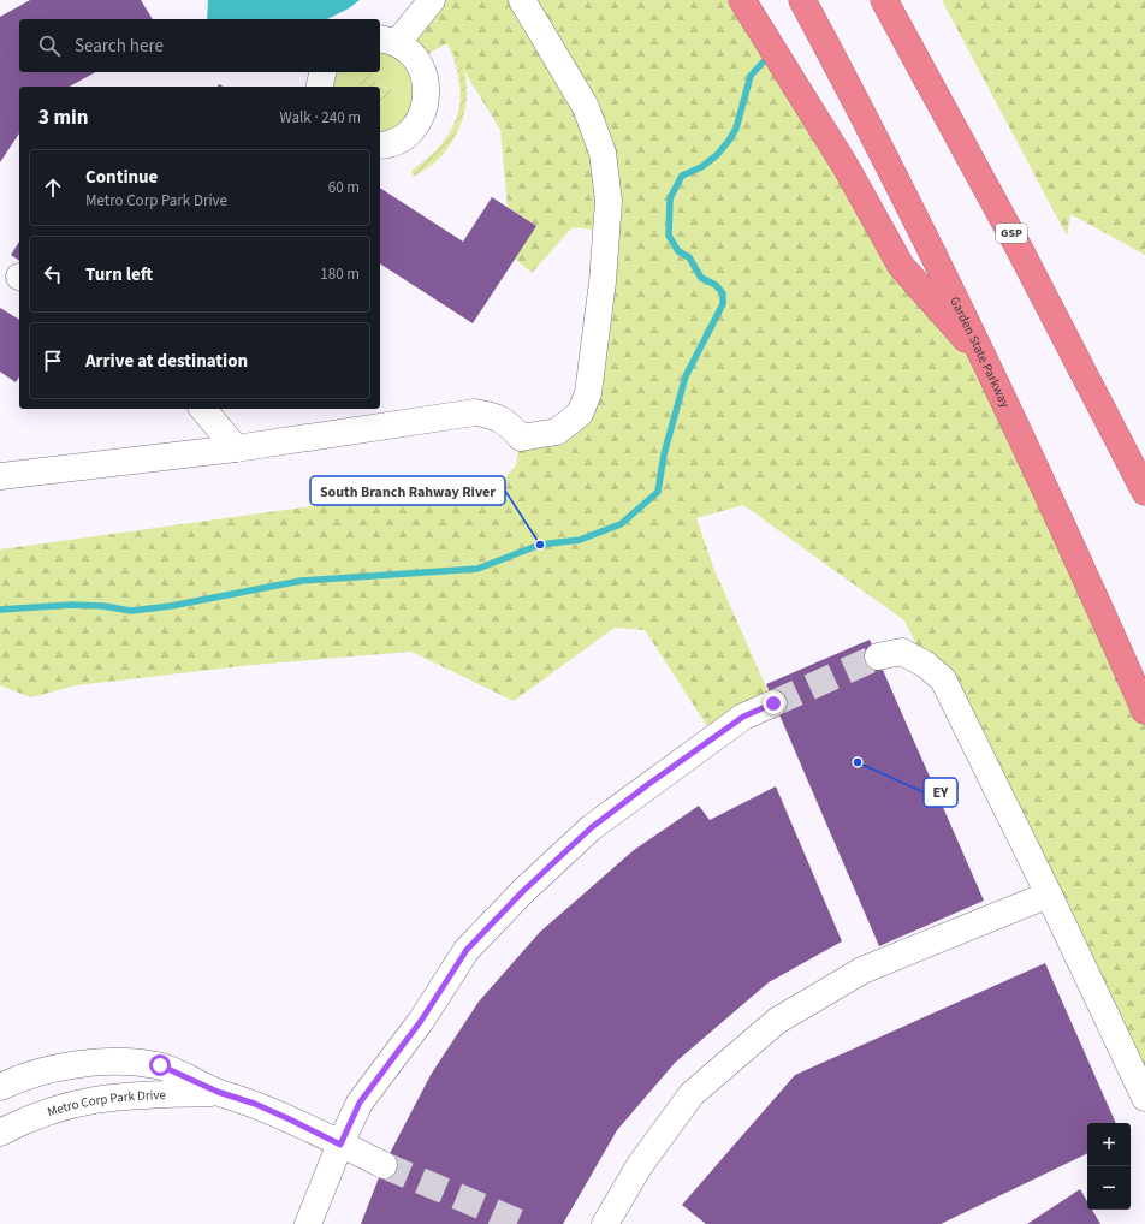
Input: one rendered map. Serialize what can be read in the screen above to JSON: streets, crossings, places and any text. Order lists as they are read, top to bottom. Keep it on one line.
{"streets":{"highway":["GSP","Garden State Parkway"],"lane":["Metro Corp Park Drive"]},"places":["South Branch Rahway River","EY"],"page":{"search":"Search here","heading":["3 min","Walk · 240 m"],"list":[["Continue","Metro Corp Park Drive","60 m"],["Turn left","180 m"],"Arrive at destination"],"map_buttons":["+","−"]}}
